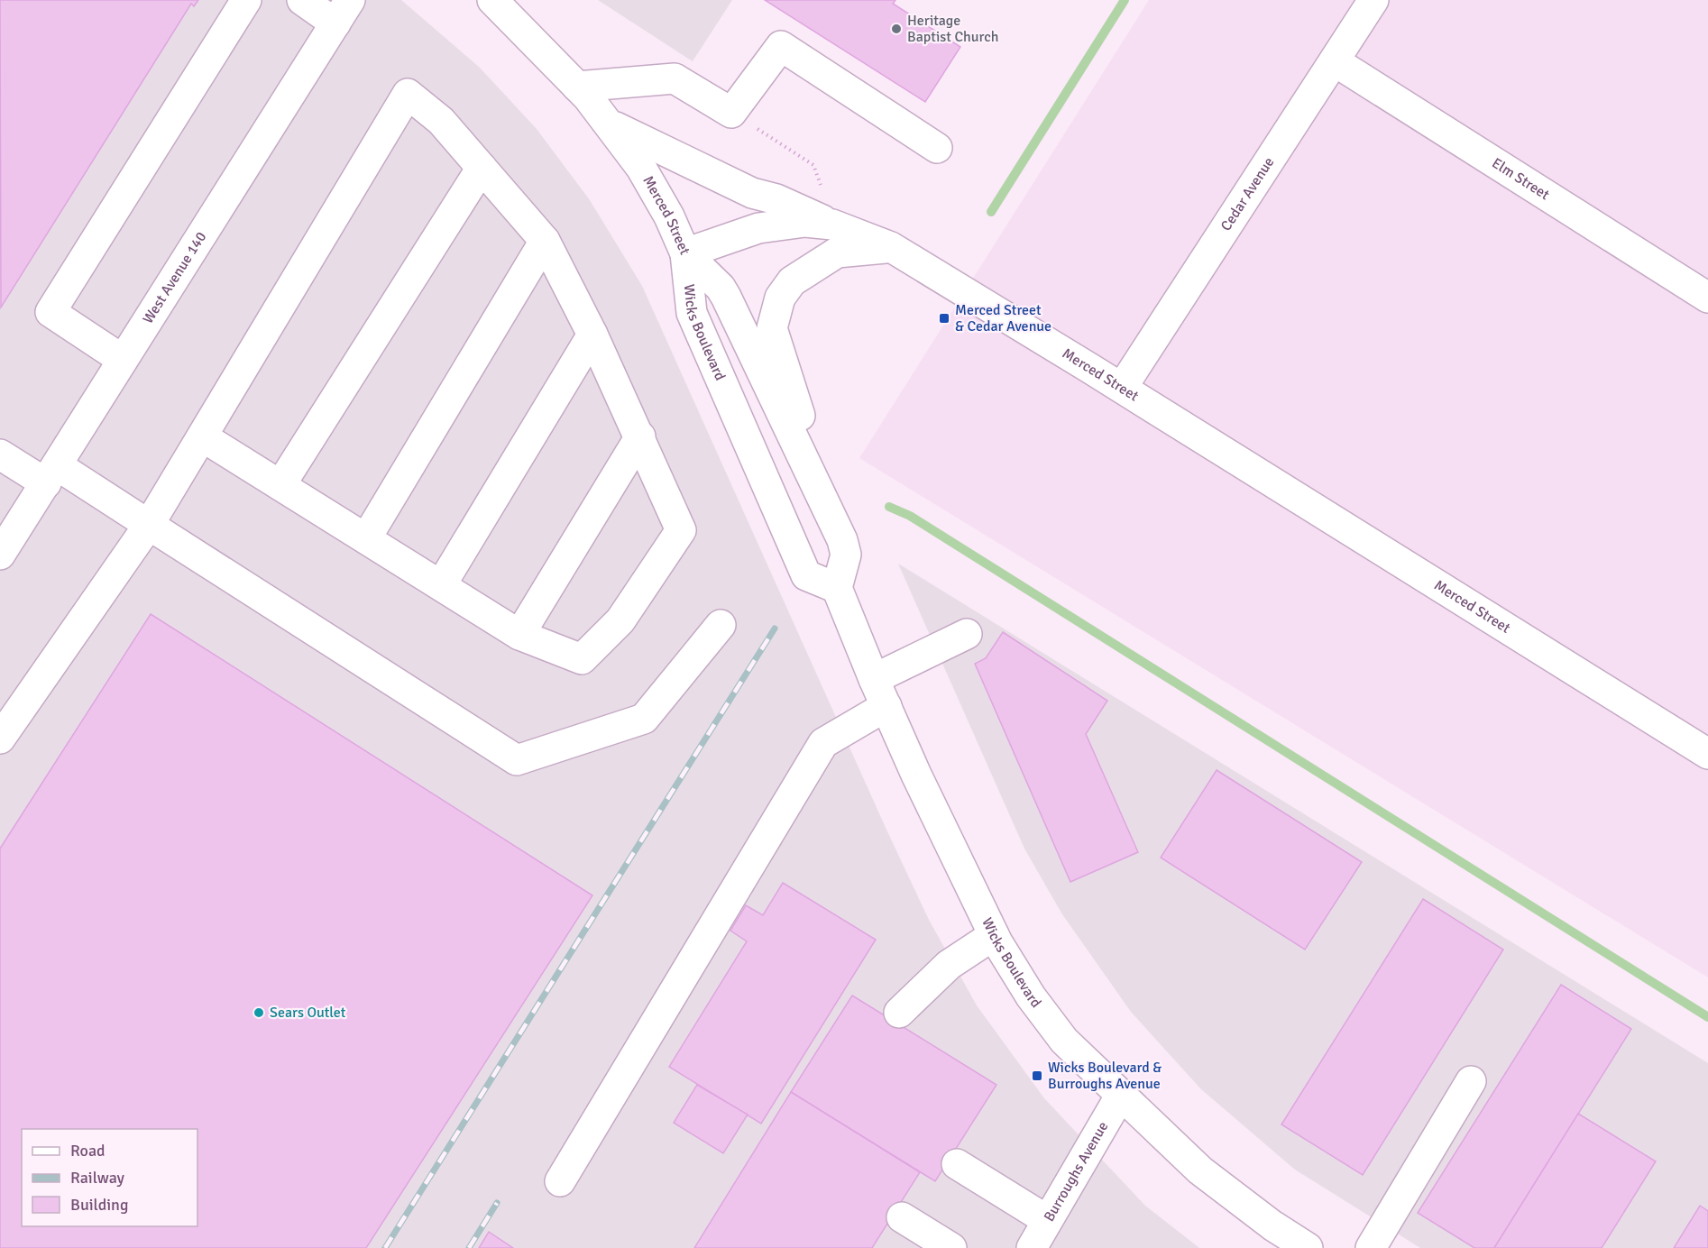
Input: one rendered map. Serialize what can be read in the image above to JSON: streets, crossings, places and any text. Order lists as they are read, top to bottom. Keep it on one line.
{"streets":{"street":["Elm Street","Cedar Avenue","Merced Street","West Avenue 140","Wicks Boulevard","Burroughs Avenue"]},"crossings":[["Elm Street","Cedar Avenue"],["Cedar Avenue","Merced Street"],["Merced Street","Wicks Boulevard"],["Wicks Boulevard","Burroughs Avenue"]],"places":{"other":["Heritage Baptist Church","Sears Outlet"],"transit":["Merced Street & Cedar Avenue","Wicks Boulevard & Burroughs Avenue"]},"legend":["Road","Railway","Building"]}
